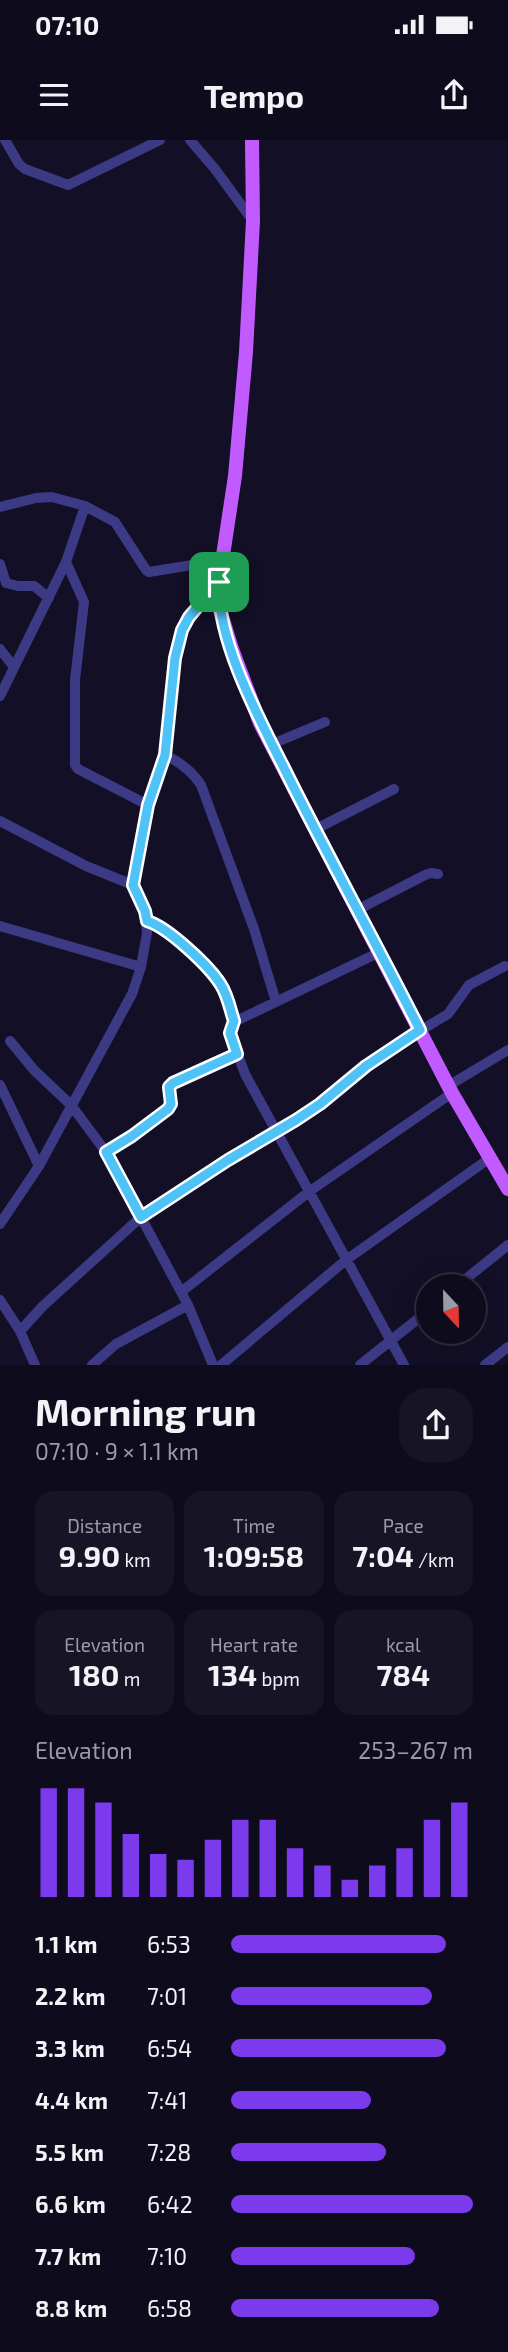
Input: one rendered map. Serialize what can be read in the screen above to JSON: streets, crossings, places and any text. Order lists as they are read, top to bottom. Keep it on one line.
{"north":"bottom","page":{"status":"07:10","header":"Tempo","heading":["Morning run","07:10 · 9 × 1.1 km"],"stats":[["Distance","9.90 km"],["Time","1:09:58"],["Pace","7:04 /km"],["Elevation","180 m"],["Heart rate","134 bpm"],["kcal","784"]],"chart":["Elevation","253–267 m"],"list":[{"name":"1.1 km","note":"6:53"},{"name":"2.2 km","note":"7:01"},{"name":"3.3 km","note":"6:54"},{"name":"4.4 km","note":"7:41"},{"name":"5.5 km","note":"7:28"},{"name":"6.6 km","note":"6:42"},{"name":"7.7 km","note":"7:10"},{"name":"8.8 km","note":"6:58"}]}}
